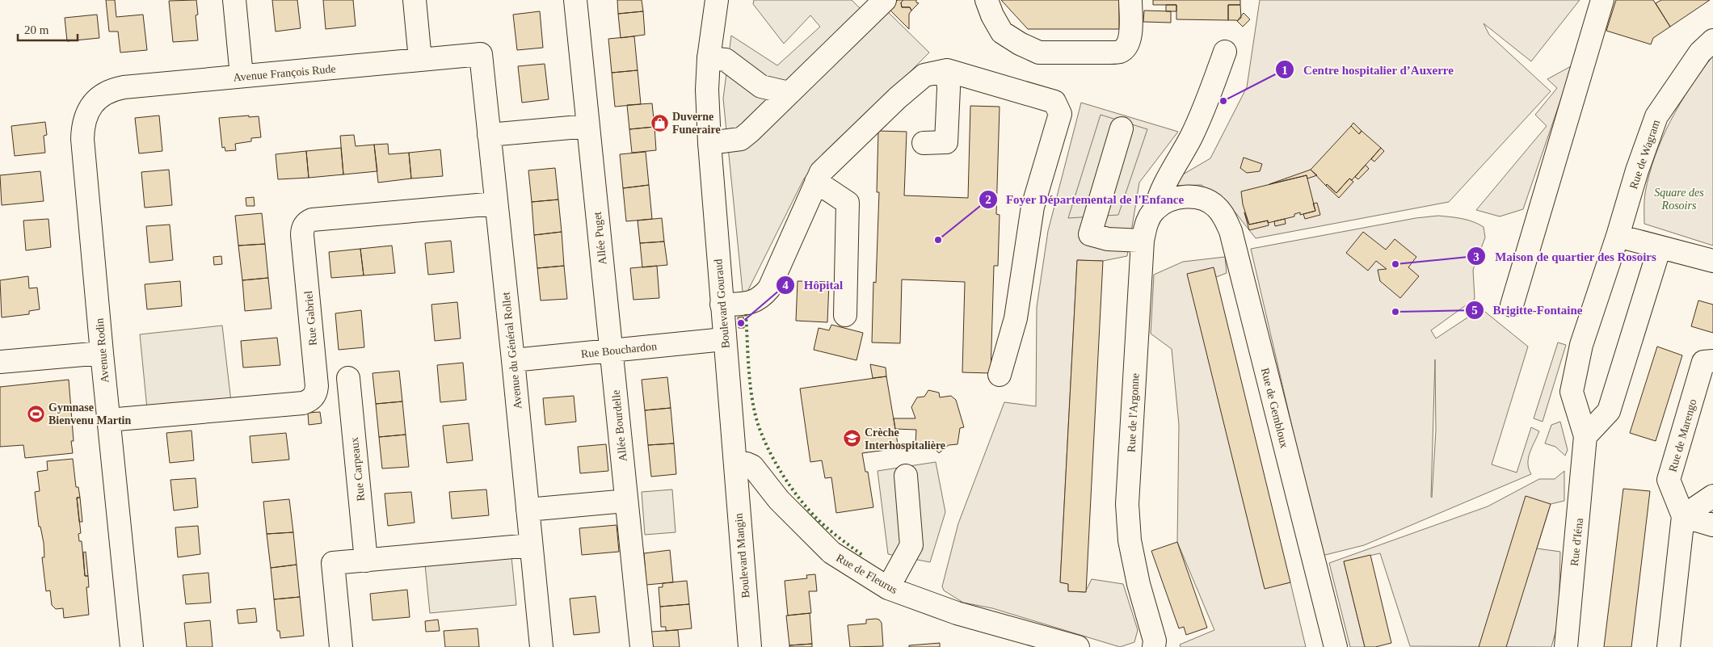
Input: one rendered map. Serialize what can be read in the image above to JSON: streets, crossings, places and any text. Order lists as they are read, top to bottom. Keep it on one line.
{"streets":{"street":["Avenue François Rude","Rue de Wagram","Allée Puget","Boulevard Gouraud","Rue Gabriel","Rue Bouchardon","Avenue Rodin","Avenue du Général Rollet","Rue de Gembloux","Rue de l'Argonne","Allée Bourdelle","Rue de Marengo","Rue Carpeaux","Rue d'Iéna","Boulevard Mangin","Rue de Fleurus"]},"crossings":[["Avenue François Rude","Avenue Rodin"],["Avenue François Rude","Avenue du Général Rollet"],["Rue de Wagram","Rue d'Iéna"],["Allée Puget","Rue Bouchardon"],["Allée Puget","Allée Bourdelle"],["Boulevard Gouraud","Rue Bouchardon"],["Boulevard Gouraud","Boulevard Mangin"],["Boulevard Gouraud","Rue de Fleurus"],["Rue Gabriel","Avenue Rodin"],["Rue Gabriel","Avenue du Général Rollet"],["Rue Bouchardon","Avenue du Général Rollet"],["Rue Bouchardon","Allée Bourdelle"],["Rue de Gembloux","Rue de l'Argonne"],["Boulevard Mangin","Rue de Fleurus"]],"parks":["Square des Rosoirs"],"places":{"other":["Centre hospitalier d’Auxerre","Foyer Départemental de l'Enfance","Maison de quartier des Rosoirs","Brigitte-Fontaine","Hôpital"],"shop":["Duverne Funeraire"],"sports":["Gymnase Bienvenu Martin"],"school or university":["Crèche Interhospitalière"]},"scale_bar":"20 m"}
